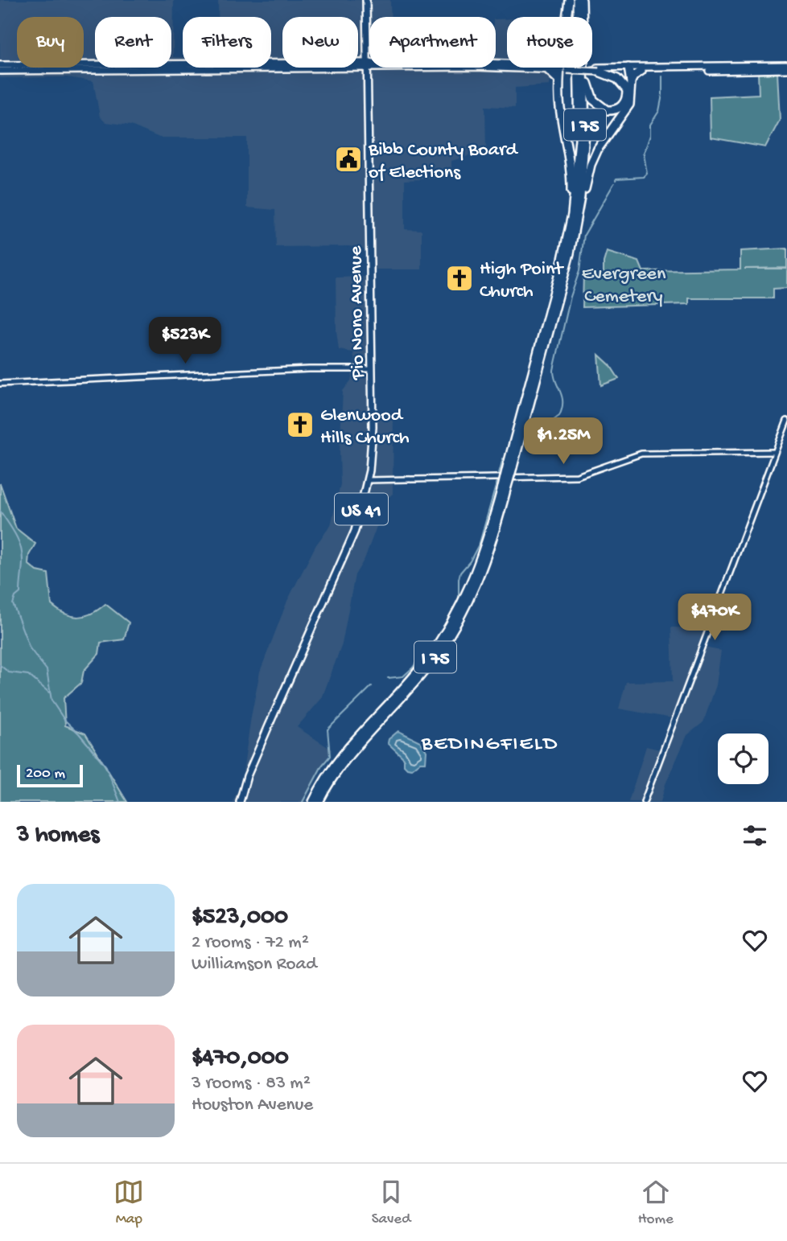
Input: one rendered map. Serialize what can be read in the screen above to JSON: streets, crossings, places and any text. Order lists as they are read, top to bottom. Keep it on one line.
{"streets":{"highway":["I 75"],"main road":["Pio Nono Avenue","US 41"]},"districts":["BEDINGFIELD"],"parks":["Evergreen Cemetery"],"places":{"public building":["Bibb County Board of Elections"],"church":["High Point Church","Glenwood Hills Church"]},"scale_bar":"200 m","page":{"chip":["Buy","Rent","Filters","New","Apartment","House"],"price":["$523K","$1.25M","$470K"],"scale":"200 m","heading":"3 homes","list":[{"name":"$523,000","note":"2 rooms · 72 m² · Williamson Road"},{"name":"$470,000","note":"3 rooms · 83 m² · Houston Avenue"}],"tabs":["Map","Saved","Home"]}}
